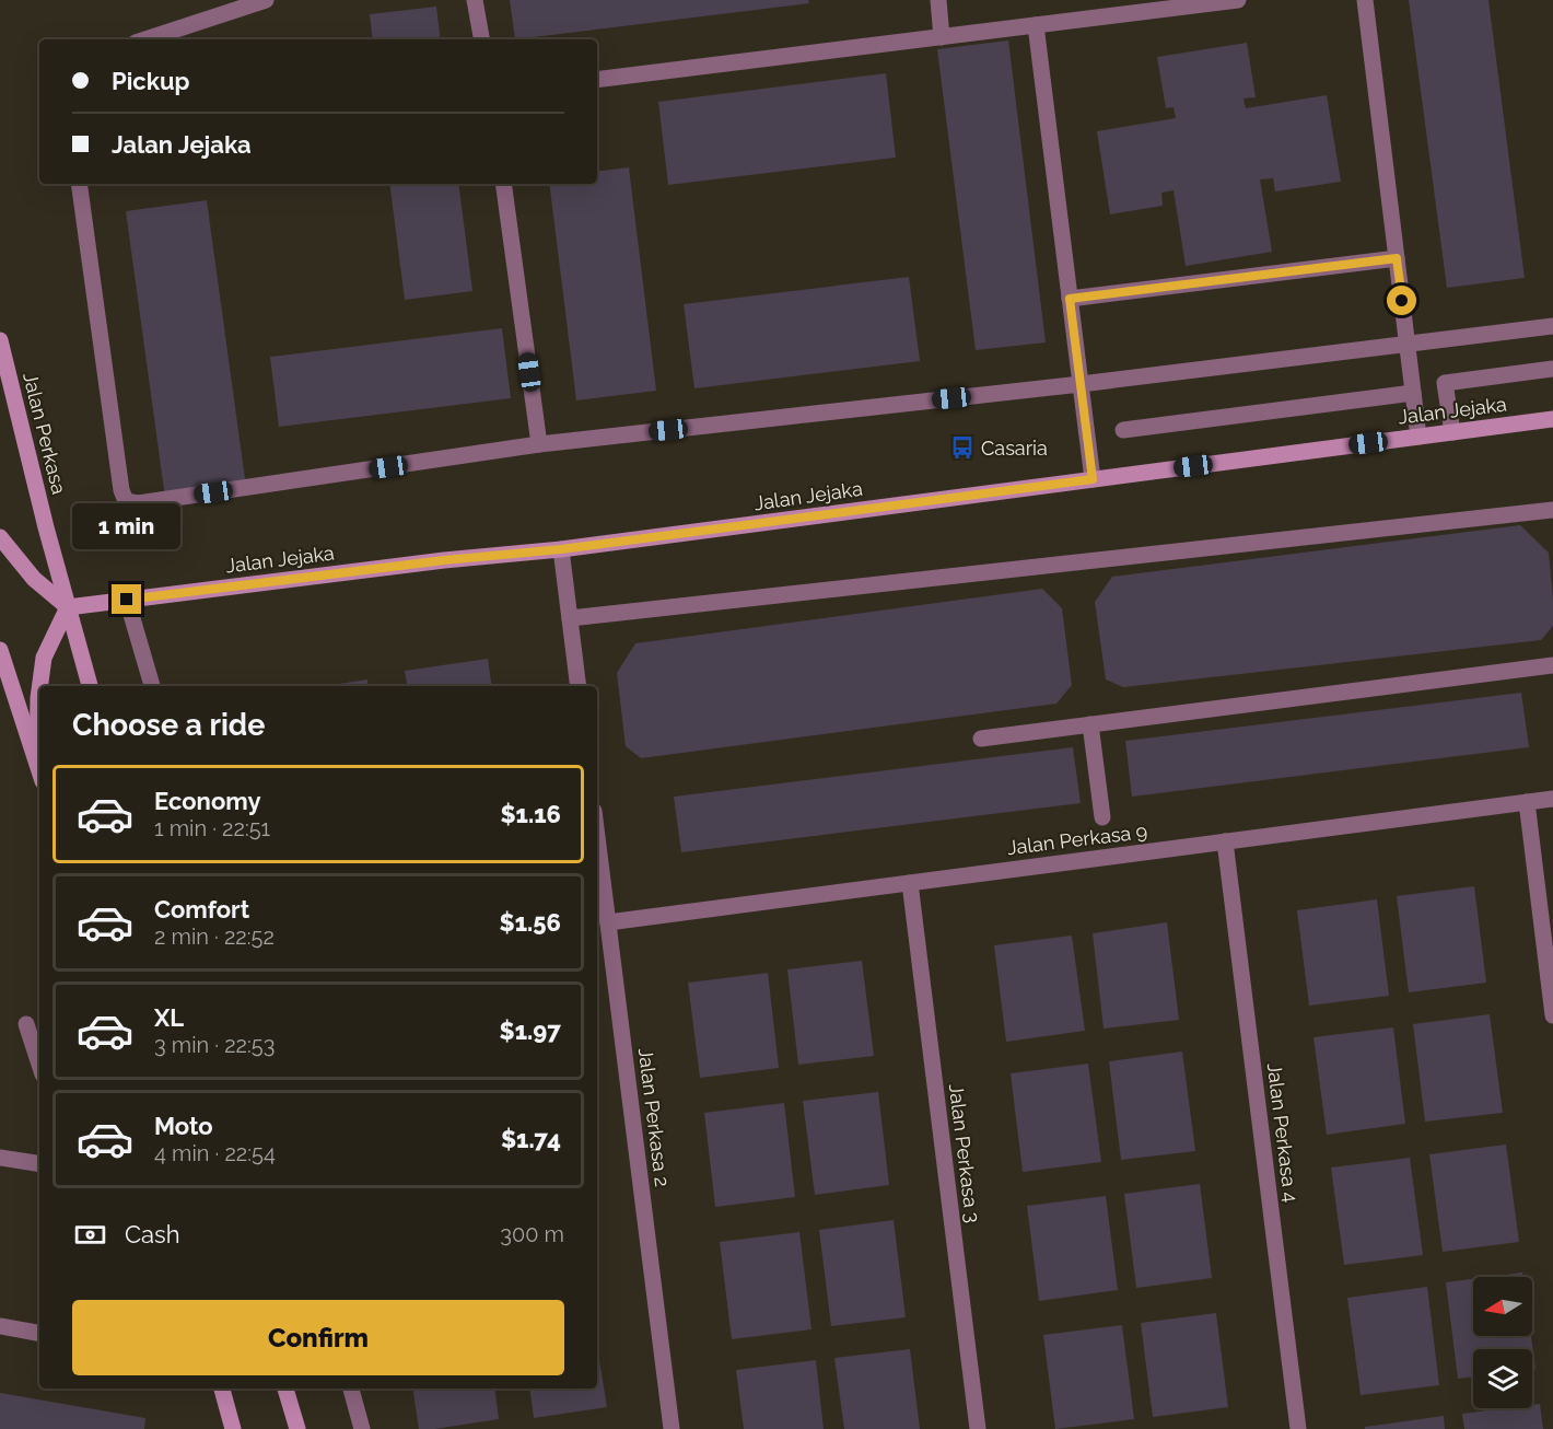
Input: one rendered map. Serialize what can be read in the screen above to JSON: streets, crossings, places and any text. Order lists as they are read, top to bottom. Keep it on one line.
{"streets":{"street":["Jalan Jejaka","Jalan Perkasa","Jalan Perkasa 9","Jalan Perkasa 2","Jalan Perkasa 4","Jalan Perkasa 3"]},"crossings":[["Jalan Jejaka","Jalan Perkasa"],["Jalan Perkasa 9","Jalan Perkasa 2"],["Jalan Perkasa 9","Jalan Perkasa 4"],["Jalan Perkasa 9","Jalan Perkasa 3"]],"places":{"bus stop":["Casaria"]},"north":"left","page":{"banner":["Pickup","Jalan Jejaka"],"bubble":"1 min","heading":"Choose a ride","list":[{"name":"Economy","note":"1 min · 22:51","value":"$1.16"},{"name":"Comfort","note":"2 min · 22:52","value":"$1.56"},{"name":"XL","note":"3 min · 22:53","value":"$1.97"},{"name":"Moto","note":"4 min · 22:54","value":"$1.74"}],"pay":["Cash","300 m"],"buttons":"Confirm"}}
